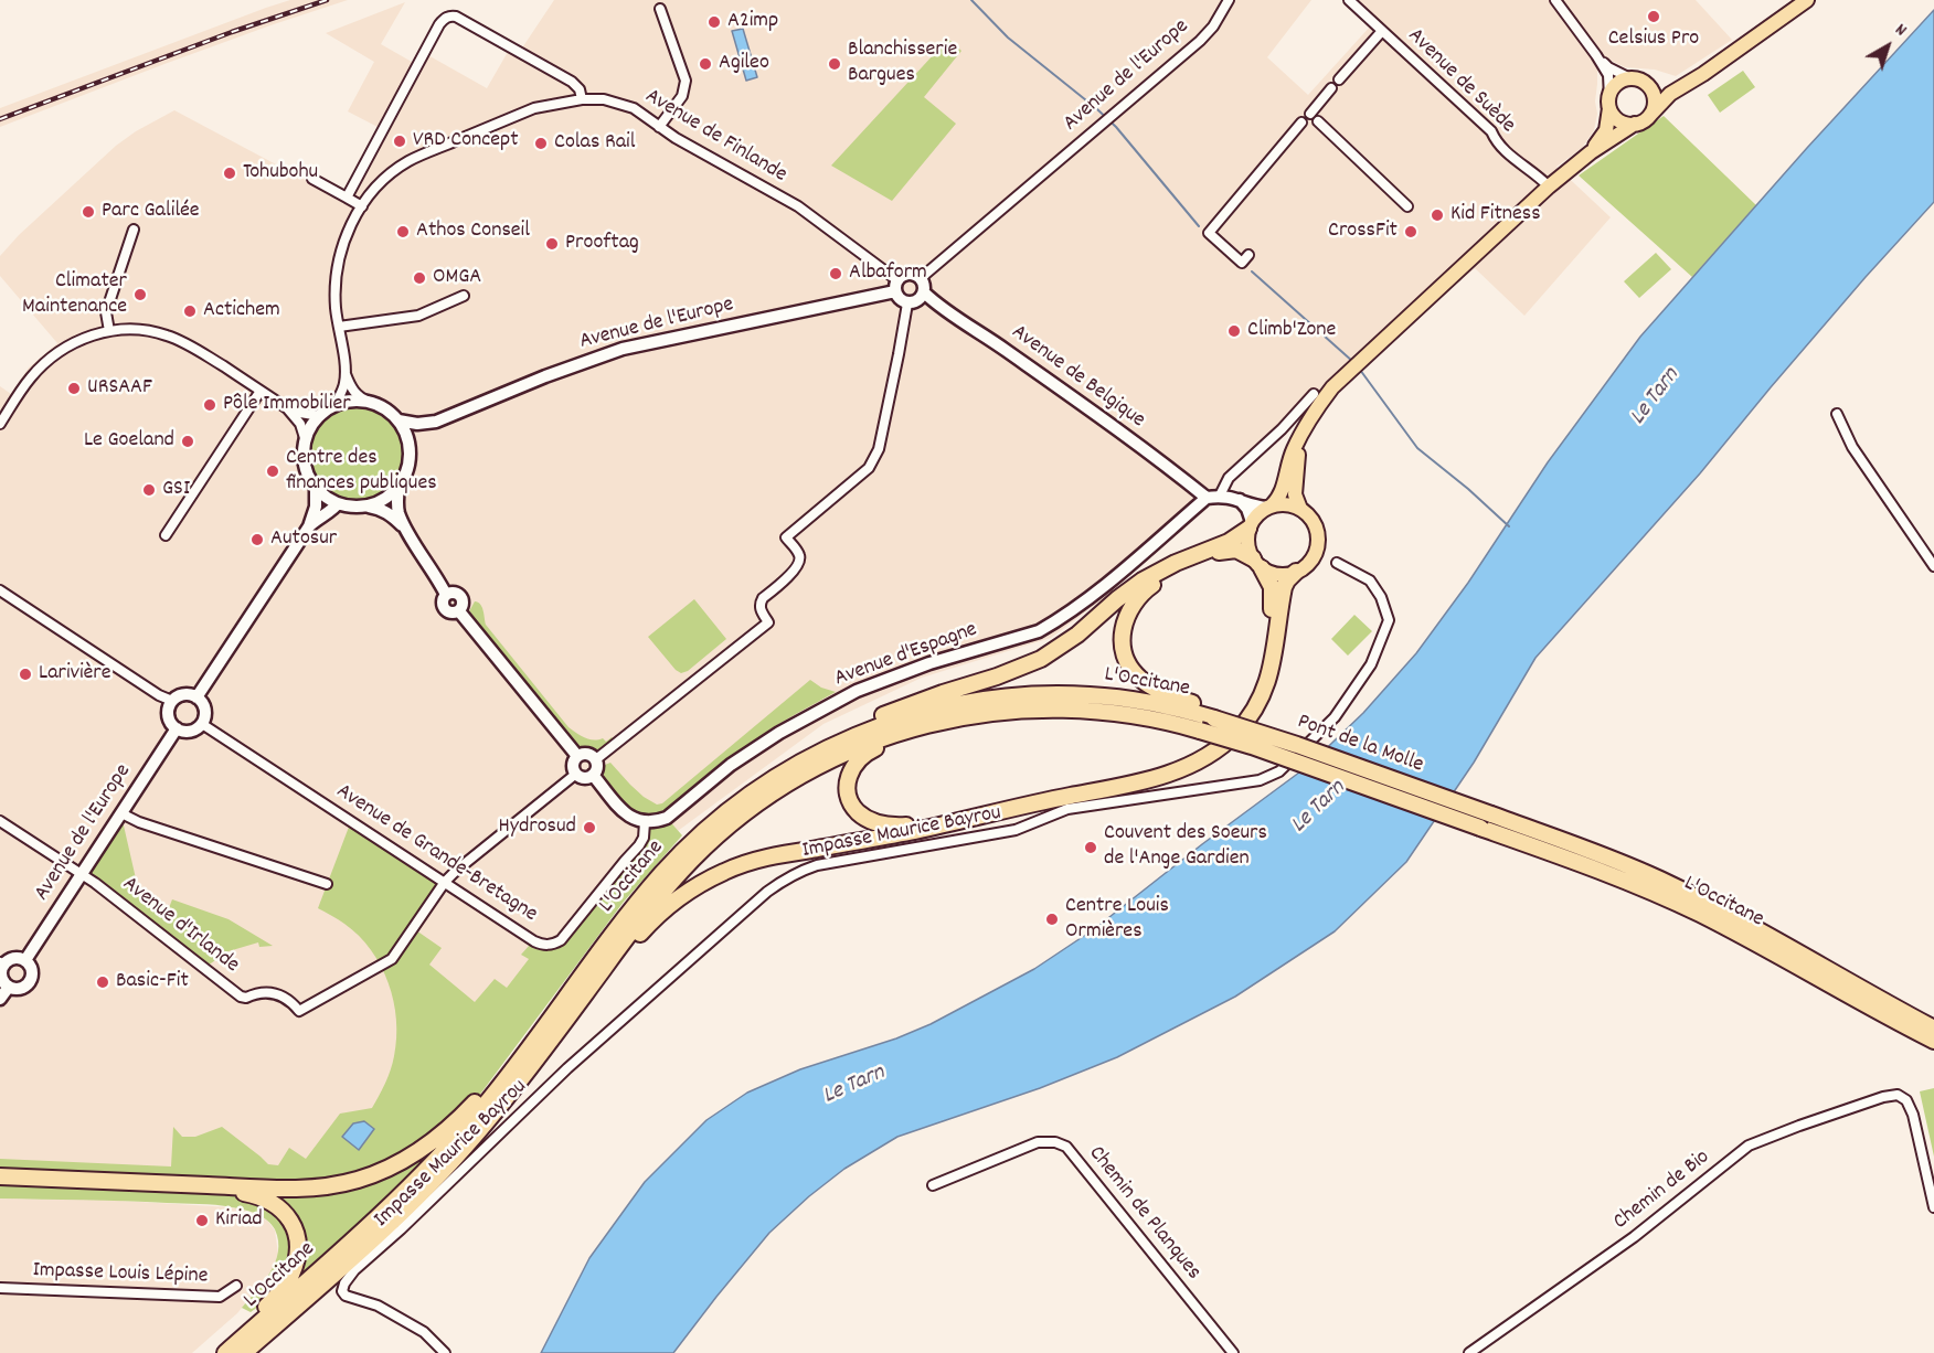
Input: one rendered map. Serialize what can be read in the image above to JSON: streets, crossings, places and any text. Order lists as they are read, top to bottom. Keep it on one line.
{"streets":{"highway":["L'Occitane","Pont de la Molle"],"street":["Avenue de l'Europe","Avenue de Suède","Avenue de Finlande","Avenue de Belgique","Avenue d'Espagne","Impasse Maurice Bayrou","Avenue de Grande-Bretagne","Avenue d'Irlande","Chemin de Bio","Chemin de Planques","Impasse Louis Lépine"]},"crossings":[["Avenue de l'Europe","Avenue de Finlande"],["Avenue de l'Europe","Avenue de Belgique"],["Avenue de l'Europe","Avenue de Grande-Bretagne"],["Avenue de l'Europe","Avenue d'Irlande"],["Avenue de Finlande","Avenue de Belgique"],["Avenue de Belgique","Avenue d'Espagne"],["Avenue d'Espagne","Avenue de Grande-Bretagne"],["L'Occitane","Pont de la Molle"],["Avenue de Grande-Bretagne","Avenue d'Irlande"]],"water":["Le Tarn"],"places":["Celsius Pro","A2imp","Agileo","Blanchisserie Bargues","VRD Concept","Colas Rail","Tohubohu","Parc Galilée","Kid Fitness","Athos Conseil","CrossFit","Prooftag","Albaform","OMGA","Climater Maintenance","Actichem","Climb'Zone","URSAAF","Pôle Immobilier","Le Goeland","Centre des finances publiques","GSI","Autosur","Larivière","Hydrosud","Couvent des Soeurs de l'Ange Gardien","Centre Louis Ormières","Basic-Fit","Kiriad"],"north":"top right"}
